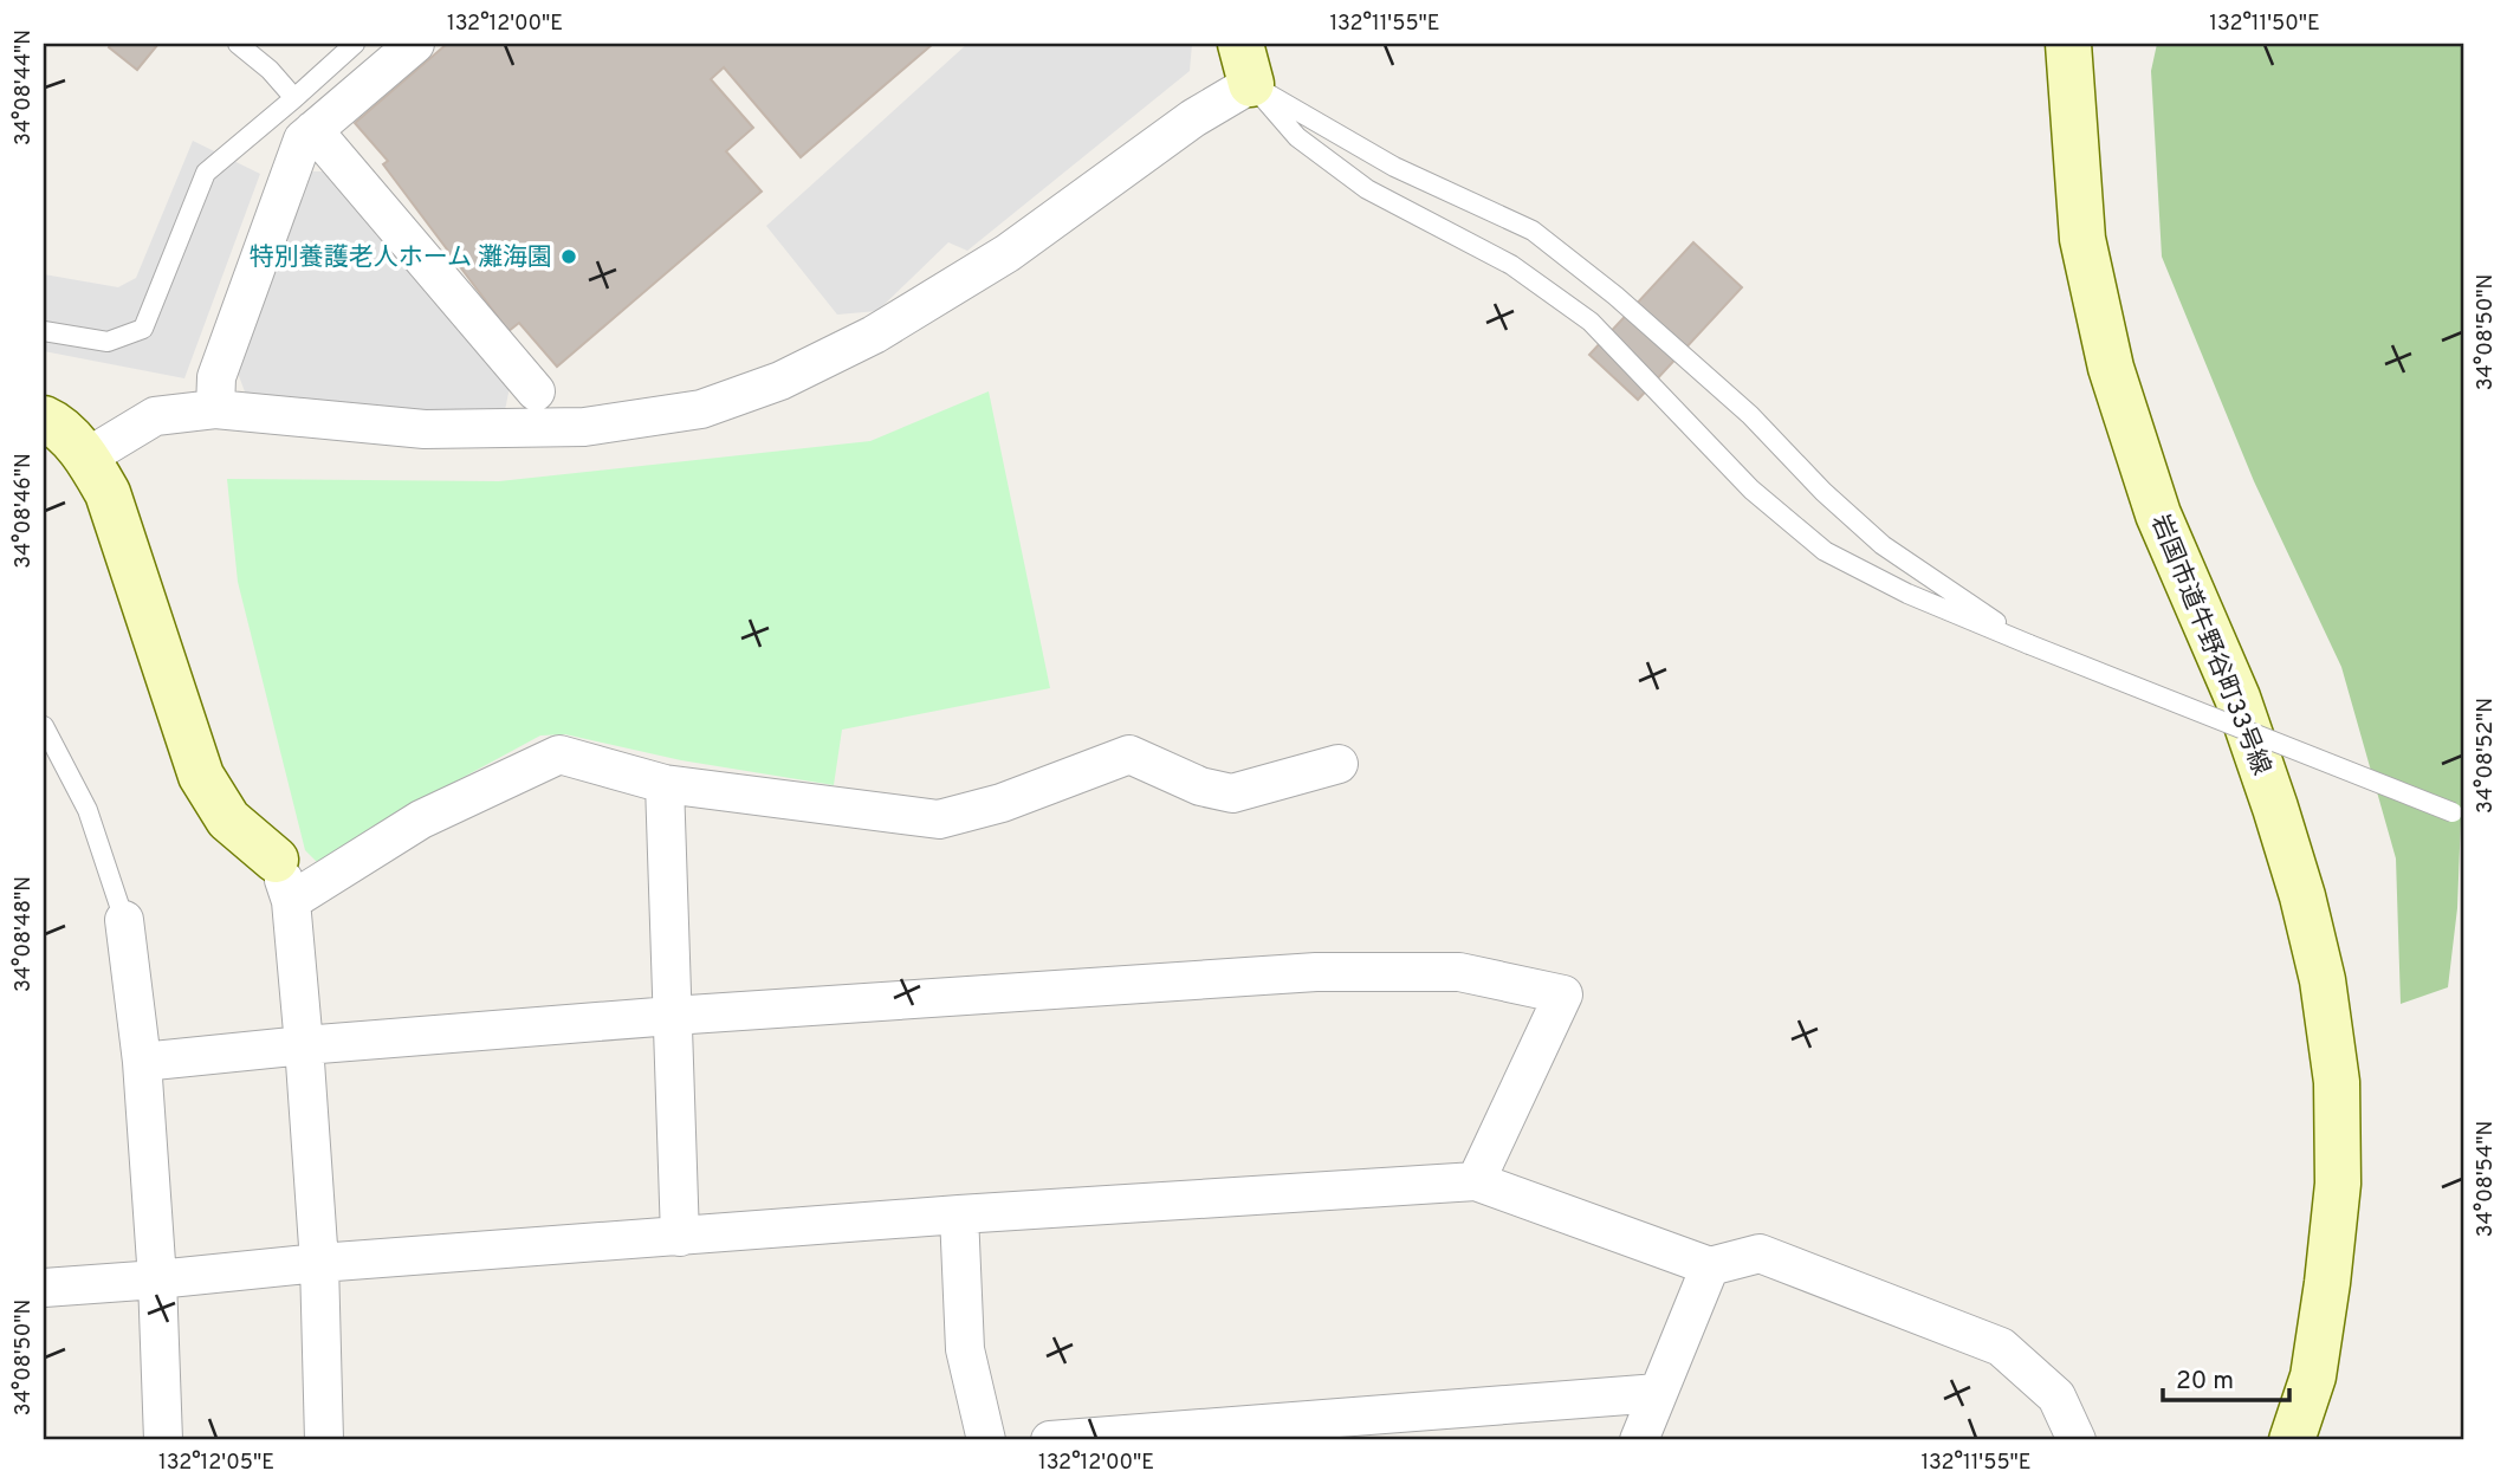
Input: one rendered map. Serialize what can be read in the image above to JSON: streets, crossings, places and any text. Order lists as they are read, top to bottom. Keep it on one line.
{"streets":{"street":["岩国市道牛野谷町33号線"]},"places":["特別養護老人ホーム 灘海園"],"scale_bar":"20 m","coordinates":["132°12'00\"E","132°11'55\"E","132°11'50\"E","34°08'44\"N","34°08'50\"N","34°08'46\"N","34°08'52\"N","34°08'48\"N","34°08'54\"N","132°12'05\"E"]}
